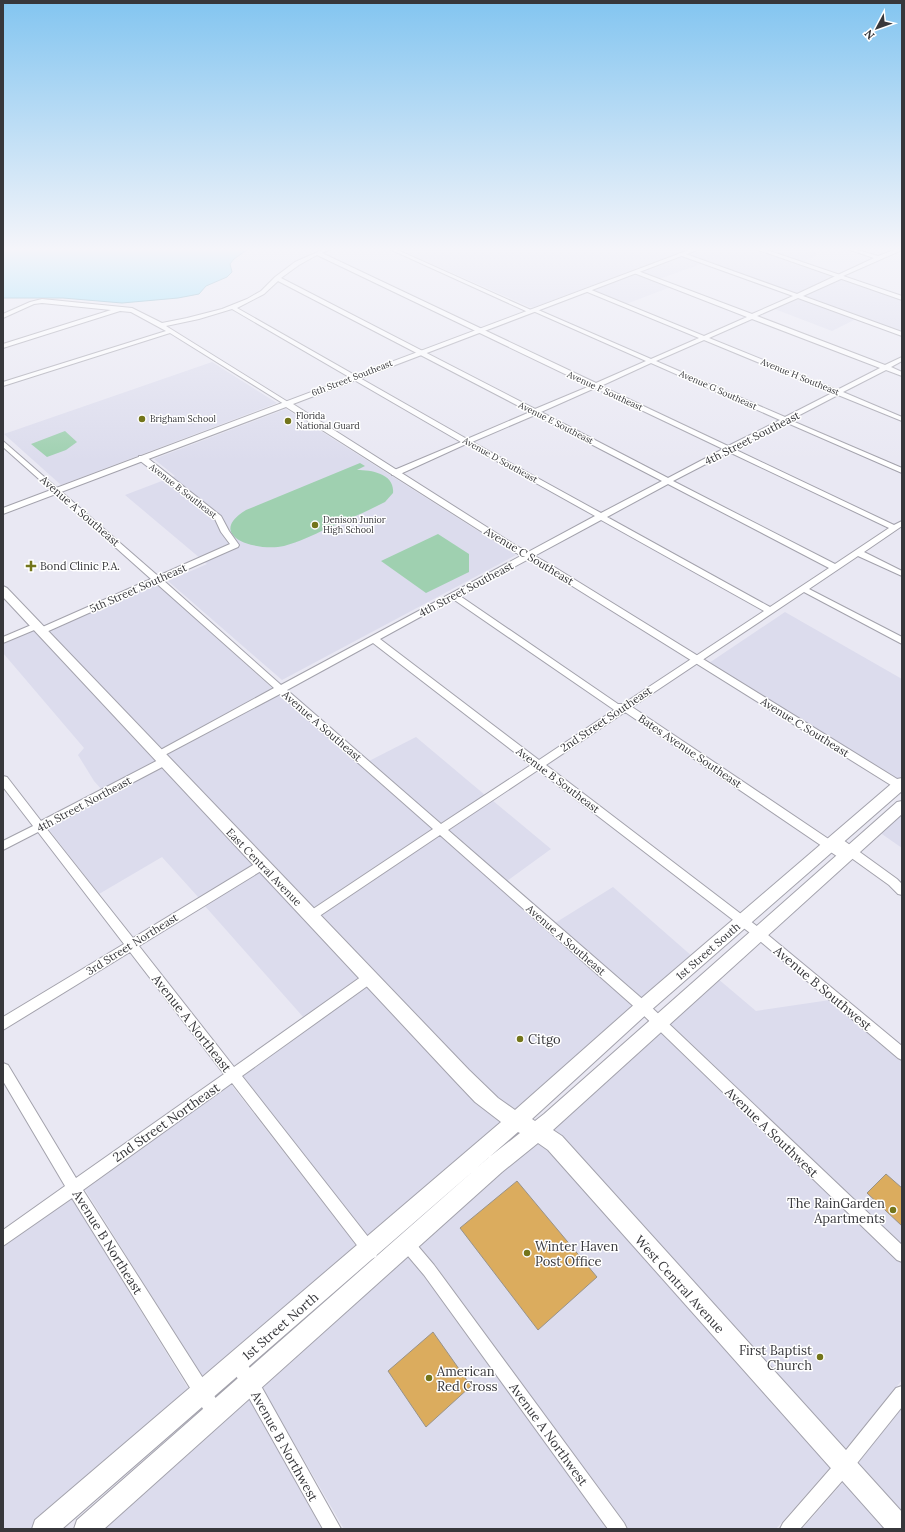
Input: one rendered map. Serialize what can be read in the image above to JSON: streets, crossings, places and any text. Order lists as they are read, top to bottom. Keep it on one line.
{"streets":{"main road":["East Central Avenue","1st Street South","West Central Avenue","1st Street North"],"street":["Avenue H Southeast","6th Street Southeast","Avenue G Southeast","Avenue F Southeast","Avenue E Southeast","4th Street Southeast","Avenue D Southeast","Avenue B Southeast","Avenue A Southeast","Avenue C Southeast","5th Street Southeast","2nd Street Southeast","Bates Avenue Southeast","4th Street Northeast","3rd Street Northeast","Avenue B Southwest","Avenue A Northeast","2nd Street Northeast","Avenue A Southwest","Avenue B Northeast","Avenue A Northwest","Avenue B Northwest"]},"crossings":[["Avenue H Southeast","4th Street Southeast"],["6th Street Southeast","Avenue F Southeast"],["6th Street Southeast","Avenue E Southeast"],["6th Street Southeast","Avenue D Southeast"],["6th Street Southeast","Avenue B Southeast"],["6th Street Southeast","Avenue A Southeast"],["6th Street Southeast","Avenue C Southeast"],["Avenue G Southeast","4th Street Southeast"],["Avenue F Southeast","4th Street Southeast"],["Avenue F Southeast","2nd Street Southeast"],["Avenue E Southeast","4th Street Southeast"],["Avenue E Southeast","2nd Street Southeast"],["4th Street Southeast","Avenue D Southeast"],["4th Street Southeast","Avenue B Southeast"],["4th Street Southeast","Avenue A Southeast"],["4th Street Southeast","Avenue C Southeast"],["4th Street Southeast","Bates Avenue Southeast"],["4th Street Southeast","4th Street Northeast"],["4th Street Southeast","East Central Avenue"],["Avenue D Southeast","2nd Street Southeast"],["Avenue B Southeast","5th Street Southeast"],["Avenue B Southeast","2nd Street Southeast"],["Avenue B Southeast","1st Street South"],["Avenue B Southeast","Avenue B Southwest"],["Avenue A Southeast","5th Street Southeast"],["Avenue A Southeast","2nd Street Southeast"],["Avenue A Southeast","1st Street South"],["Avenue A Southeast","Avenue A Southwest"],["Avenue C Southeast","2nd Street Southeast"],["Avenue C Southeast","1st Street South"],["5th Street Southeast","East Central Avenue"],["2nd Street Southeast","Bates Avenue Southeast"],["2nd Street Southeast","East Central Avenue"],["Bates Avenue Southeast","1st Street South"],["4th Street Northeast","East Central Avenue"],["4th Street Northeast","Avenue A Northeast"],["East Central Avenue","3rd Street Northeast"],["East Central Avenue","1st Street South"],["East Central Avenue","2nd Street Northeast"],["East Central Avenue","West Central Avenue"],["East Central Avenue","1st Street North"],["3rd Street Northeast","Avenue A Northeast"],["1st Street South","Avenue B Southwest"],["1st Street South","Avenue A Southwest"],["1st Street South","West Central Avenue"],["1st Street South","1st Street North"],["Avenue A Northeast","2nd Street Northeast"],["Avenue A Northeast","1st Street North"],["2nd Street Northeast","Avenue B Northeast"],["Avenue B Northeast","1st Street North"],["West Central Avenue","1st Street North"],["1st Street North","Avenue A Northwest"],["1st Street North","Avenue B Northwest"]],"places":{"other":["Brigham School","Florida National Guard","Denison Junior High School","Citgo","The RainGarden Apartments","Winter Haven Post Office","First Baptist Church","American Red Cross"],"health":["Bond Clinic P.A."]},"north":"bottom left"}
